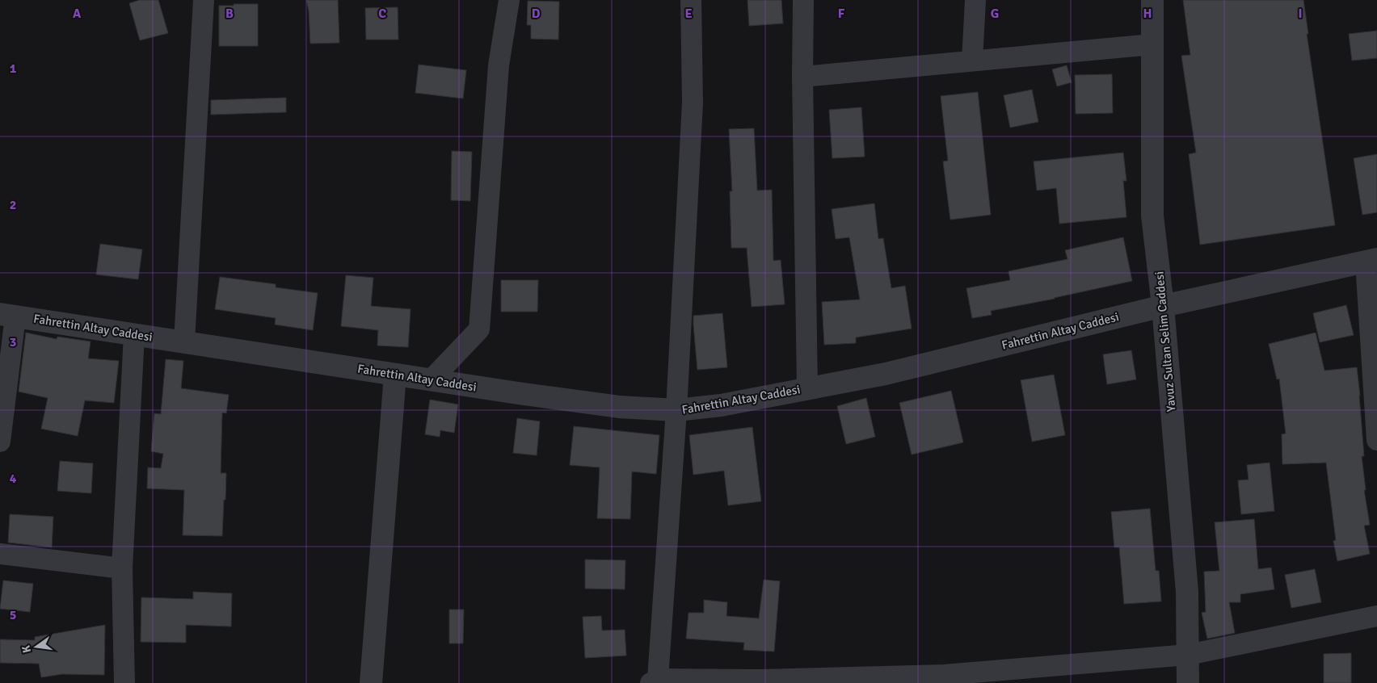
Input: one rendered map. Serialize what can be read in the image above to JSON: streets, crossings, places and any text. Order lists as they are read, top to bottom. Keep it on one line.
{"streets":{"street":["Fahrettin Altay Caddesi","Yavuz Sultan Selim Caddesi"]},"crossings":[["Fahrettin Altay Caddesi","Yavuz Sultan Selim Caddesi"]],"north":"left","grid":{"columns":["A","B","C","D","E","F","G","H","I"],"rows":["1","2","3","4","5"]}}
